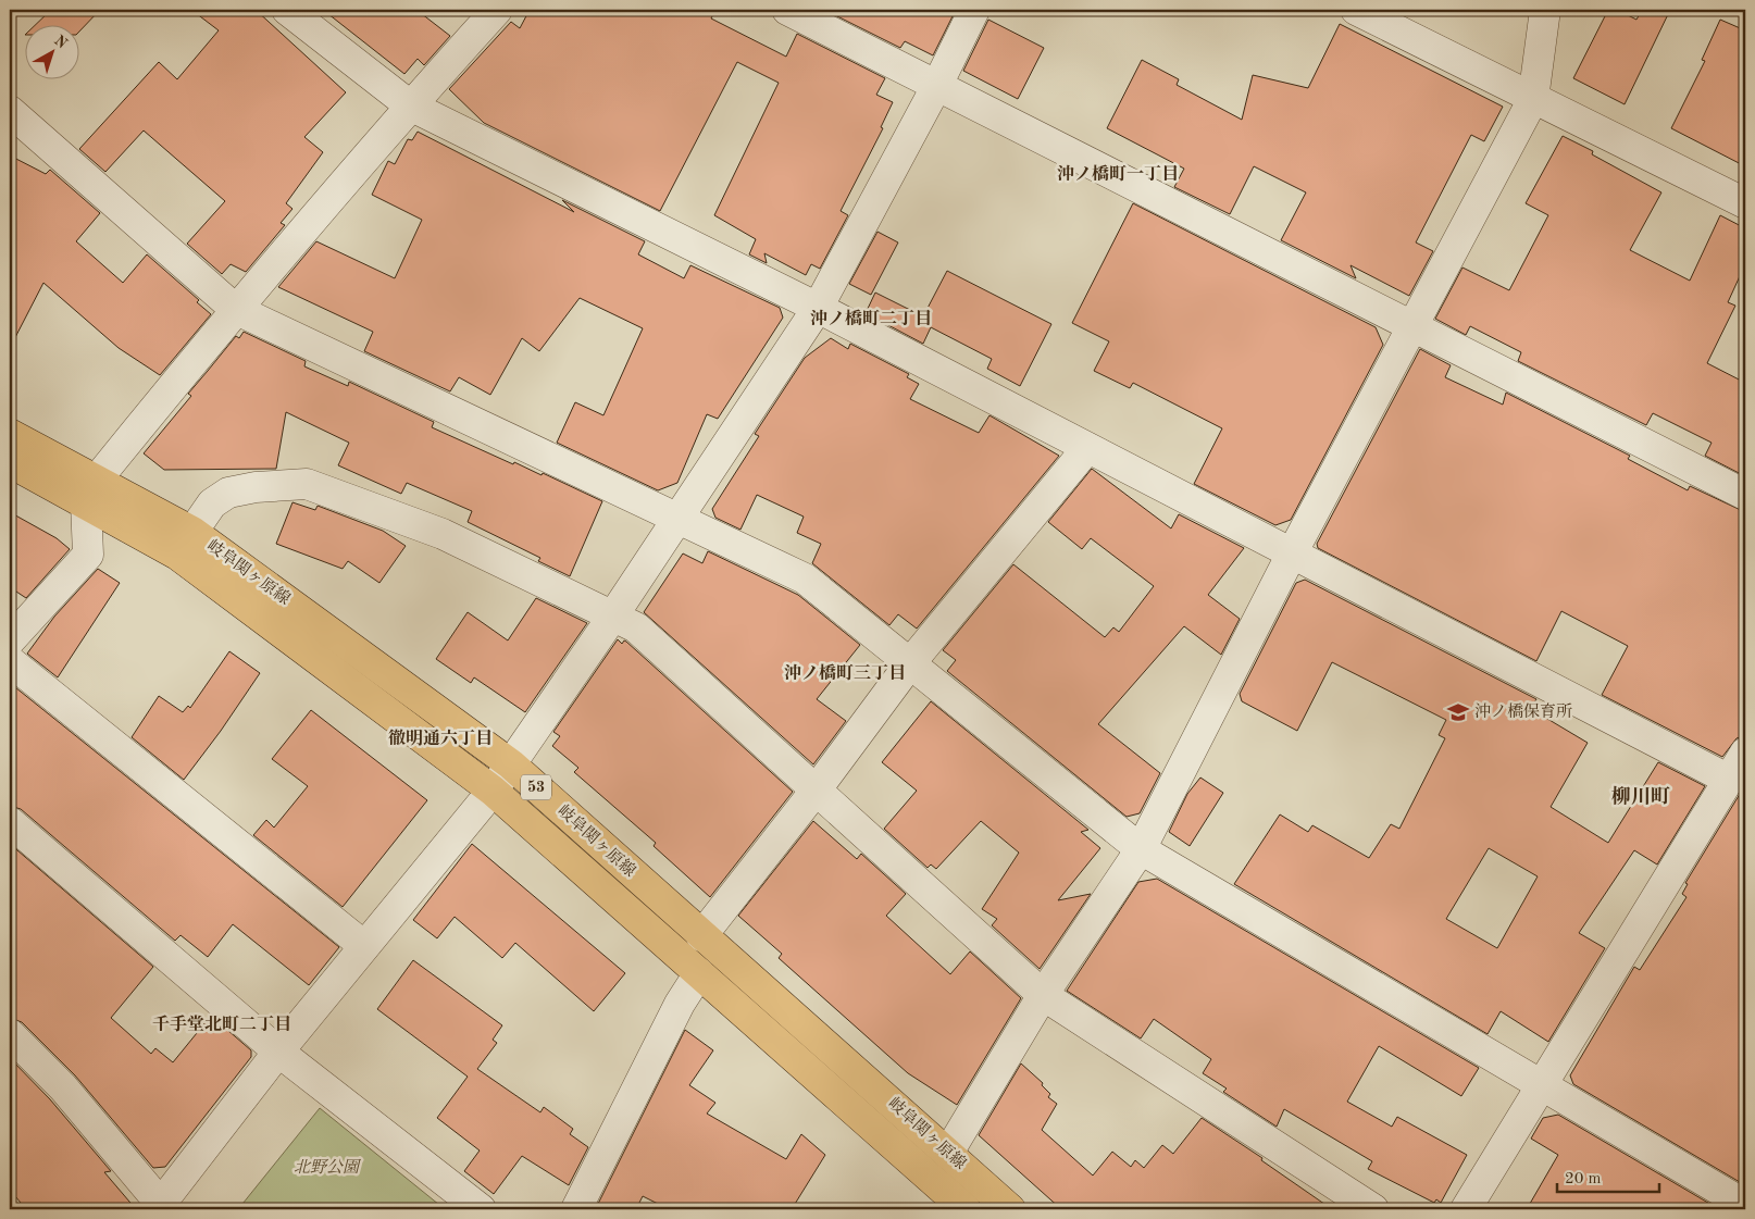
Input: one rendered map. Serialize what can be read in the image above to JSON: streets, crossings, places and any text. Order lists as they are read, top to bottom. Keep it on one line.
{"streets":{"main road":["岐阜関ヶ原線","53"]},"districts":["沖ノ橋町一丁目","沖ノ橋町二丁目","沖ノ橋町三丁目","徹明通六丁目","柳川町","千手堂北町二丁目"],"parks":["北野公園"],"places":{"school or university":["沖ノ橋保育所"]},"scale_bar":"20 m","north":"top right"}
